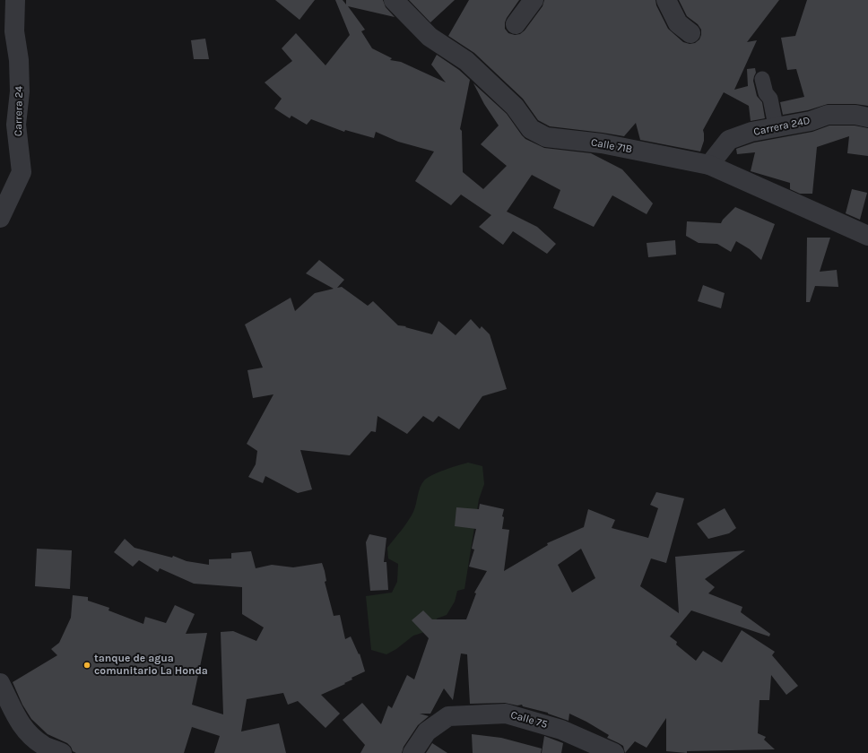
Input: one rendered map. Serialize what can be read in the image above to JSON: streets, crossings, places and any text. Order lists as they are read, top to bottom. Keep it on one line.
{"streets":{"street":["Carrera 24","Carrera 24D","Calle 71B","Calle 75"]},"crossings":[["Carrera 24D","Calle 71B"]],"places":["tanque de agua comunitario La Honda"]}
